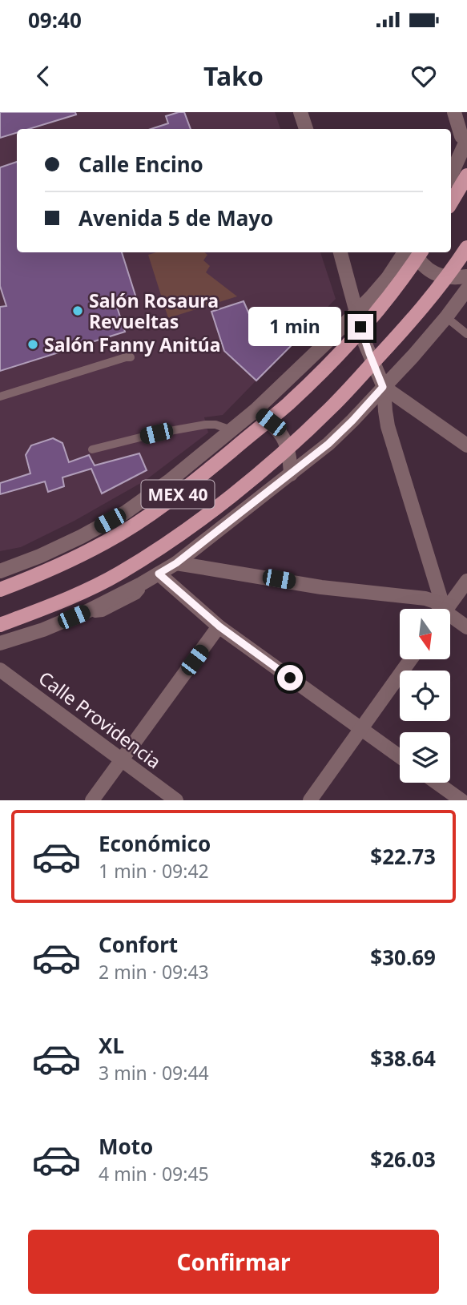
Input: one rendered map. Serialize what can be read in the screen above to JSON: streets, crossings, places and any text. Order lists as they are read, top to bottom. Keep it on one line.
{"streets":{"main road":["MEX 40"],"street":["Calle Providencia"]},"places":["Salón Rosaura Revueltas","Salón Fanny Anitúa"],"north":"bottom","page":{"status":"09:40","header":"Tako","banner":["Calle Encino","Avenida 5 de Mayo"],"bubble":"1 min","list":[{"name":"Económico","note":"1 min · 09:42","value":"$22.73"},{"name":"Confort","note":"2 min · 09:43","value":"$30.69"},{"name":"XL","note":"3 min · 09:44","value":"$38.64"},{"name":"Moto","note":"4 min · 09:45","value":"$26.03"}],"buttons":"Confirmar"}}
